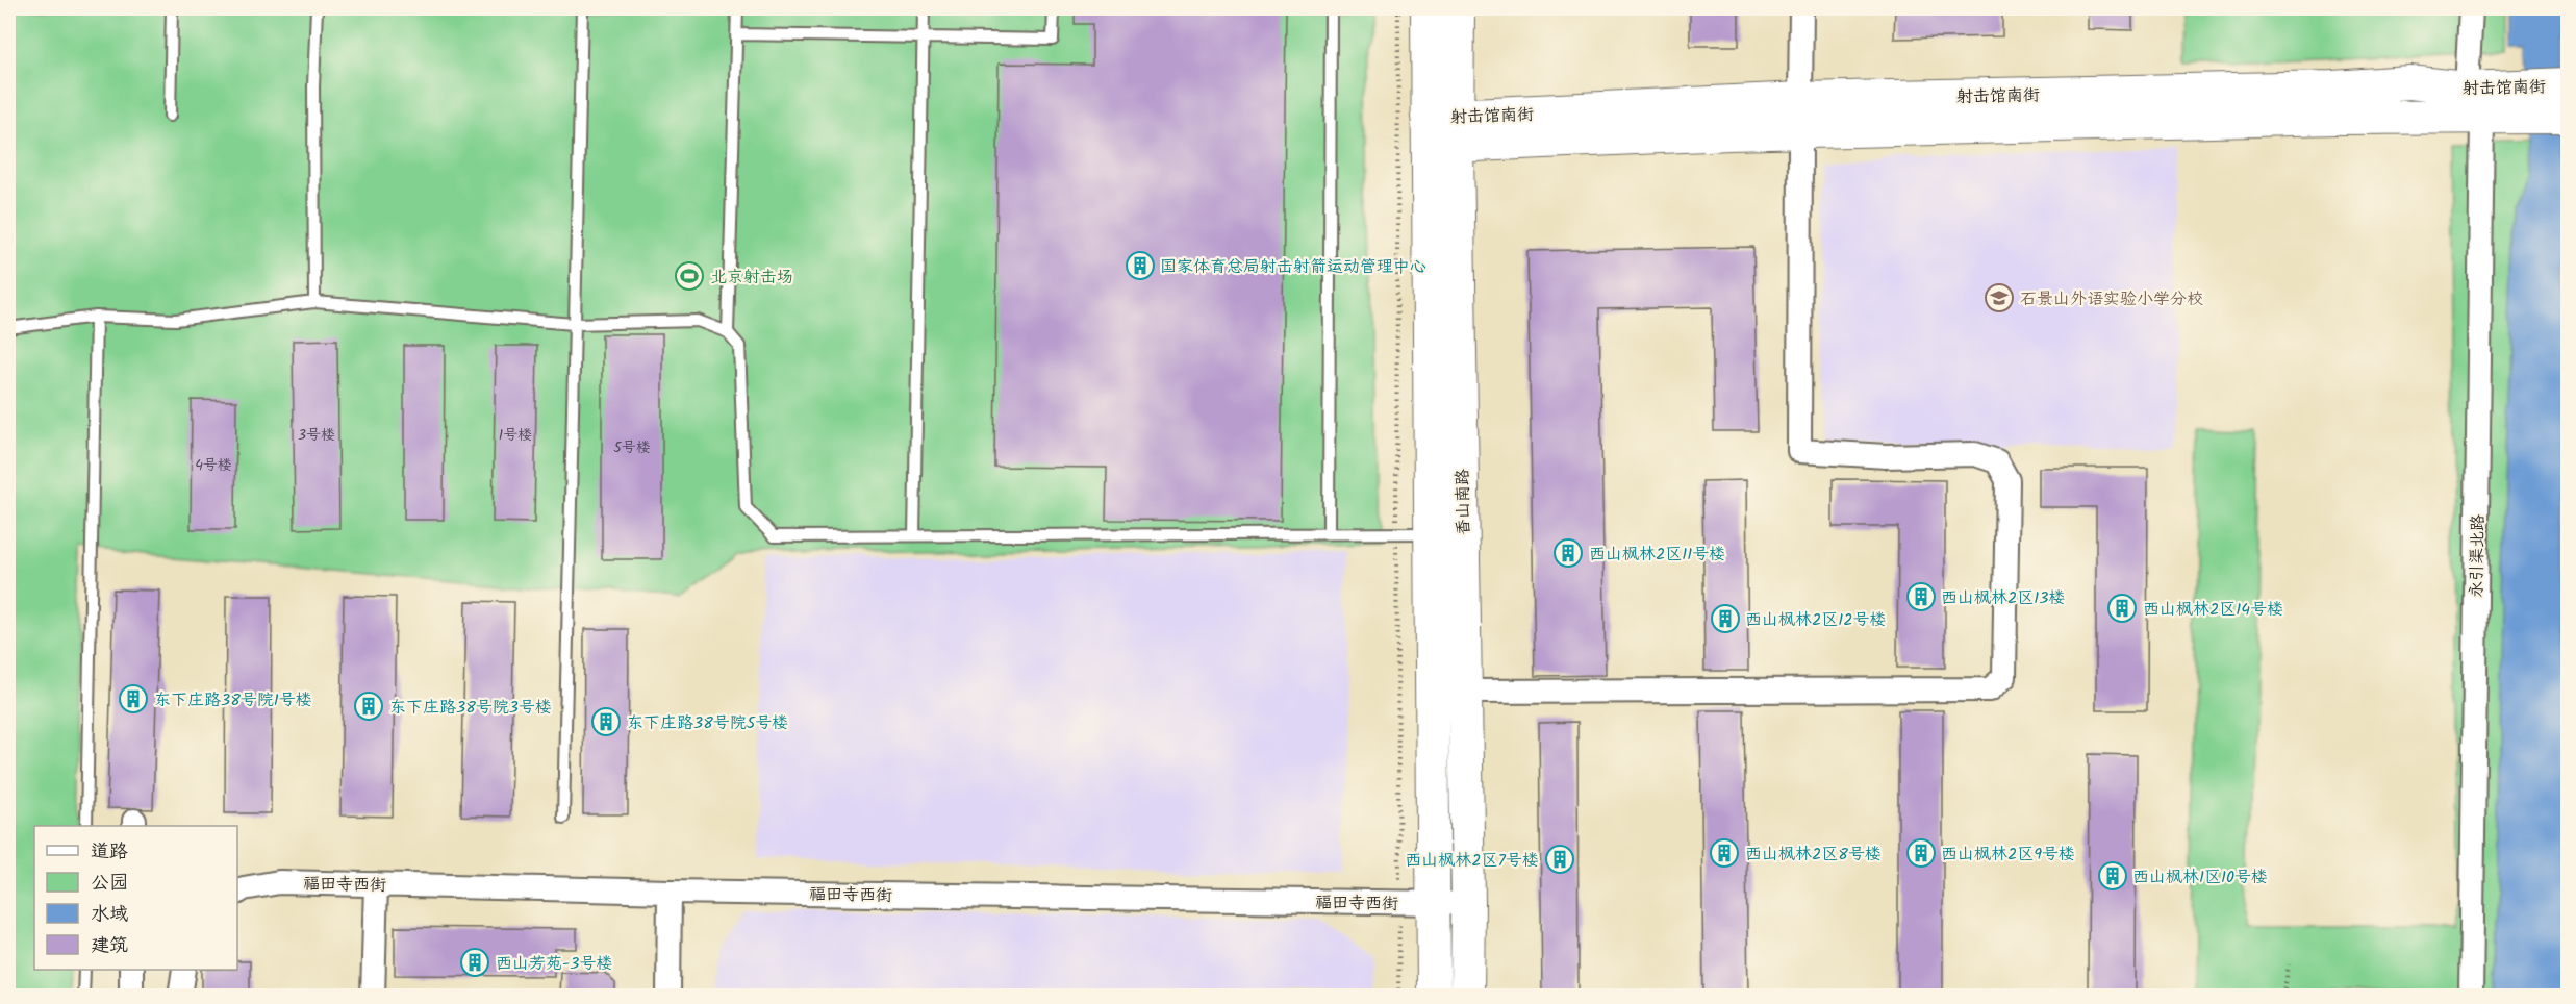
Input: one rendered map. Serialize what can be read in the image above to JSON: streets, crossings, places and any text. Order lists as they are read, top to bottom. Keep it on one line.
{"streets":{"main road":["射击馆南街","香山南路"],"street":["永引渠北路","福田寺西街"]},"crossings":[["射击馆南街","香山南路"],["射击馆南街","永引渠北路"],["香山南路","福田寺西街"]],"places":{"building":["国家体育总局射击射箭运动管理中心","西山枫林2区11号楼","西山枫林2区13楼","西山枫林2区14号楼","西山枫林2区12号楼","东下庄路38号院1号楼","东下庄路38号院3号楼","东下庄路38号院5号楼","西山枫林2区8号楼","西山枫林2区9号楼","西山枫林2区7号楼","西山枫林1区10号楼","西山芳苑-3号楼"],"sports":["北京射击场"],"school or university":["石景山外语实验小学分校"]},"house_numbers":["3号楼","1号楼","5号楼","4号楼"],"legend":["道路","公园","水域","建筑"]}
